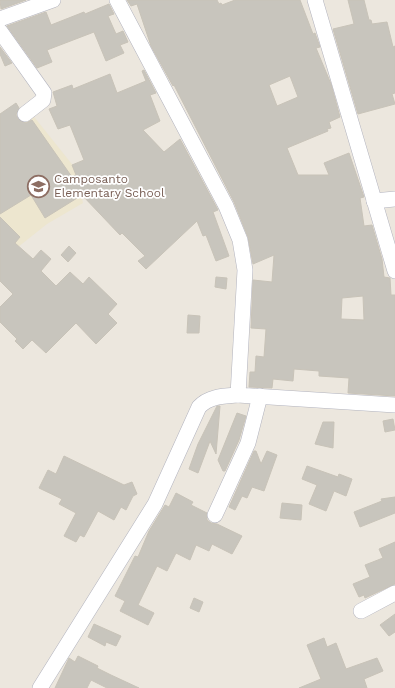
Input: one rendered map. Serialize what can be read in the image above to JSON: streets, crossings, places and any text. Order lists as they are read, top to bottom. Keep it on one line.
{"places":{"school or university":["Camposanto Elementary School"]}}
